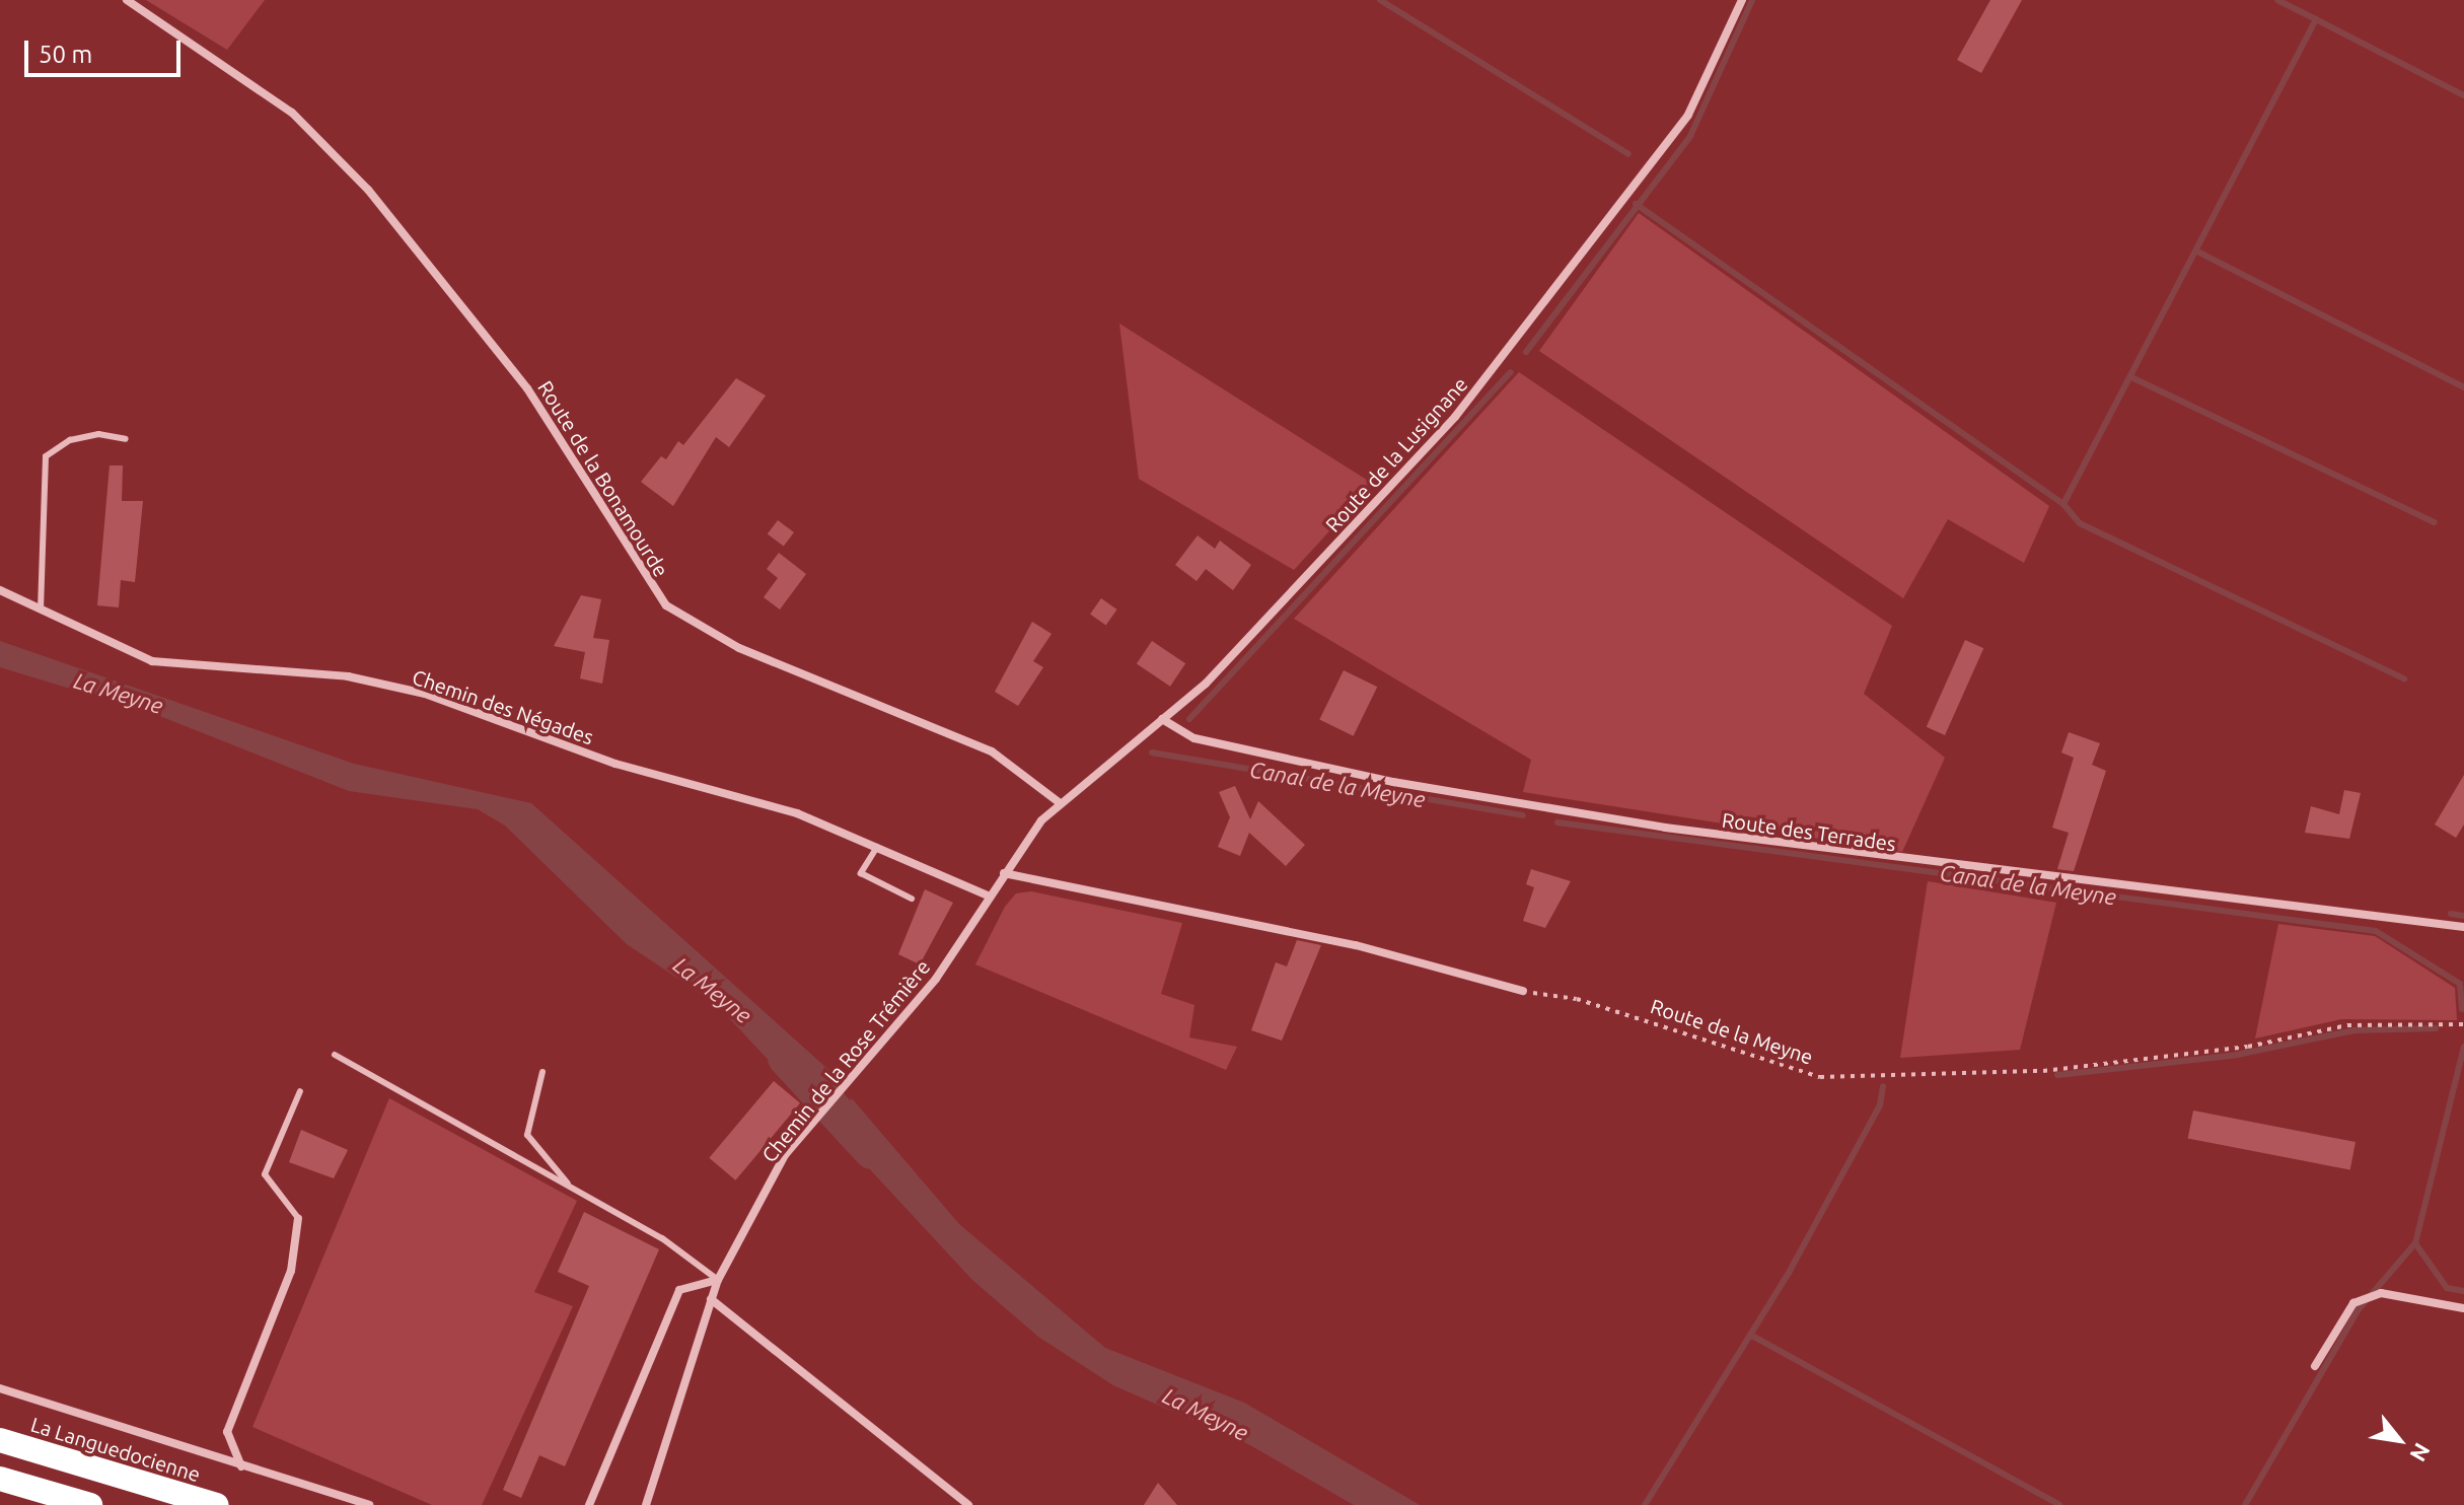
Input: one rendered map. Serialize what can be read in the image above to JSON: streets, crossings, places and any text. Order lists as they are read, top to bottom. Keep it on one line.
{"streets":{"highway":["La Languedocienne"],"street":["Route de la Lusignane","Route de la Bonamourde","Chemin des Négades","Route des Terrades","Chemin de la Rose Trémière"],"path":["Route de la Meyne"]},"crossings":[["Route de la Lusignane","Route de la Bonamourde"],["Route de la Lusignane","Route des Terrades"],["Route de la Lusignane","Chemin de la Rose Trémière"],["Chemin des Négades","Chemin de la Rose Trémière"]],"water":["La Meyne","Canal de la Meyne"],"scale_bar":"50 m","north":"bottom right"}
